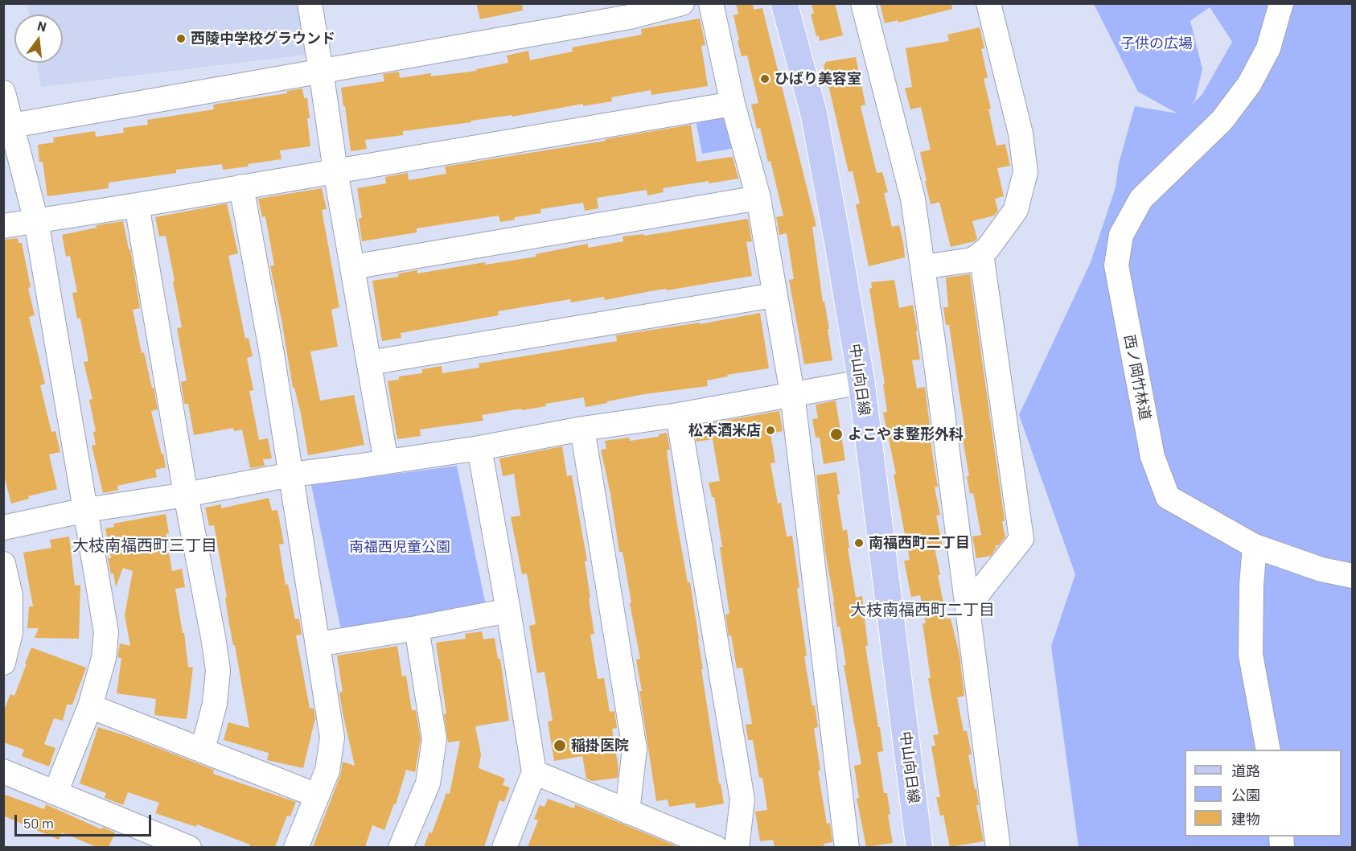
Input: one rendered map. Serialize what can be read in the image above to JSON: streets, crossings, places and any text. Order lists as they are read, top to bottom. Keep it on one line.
{"streets":{"main road":["中山向日線"],"street":["西ノ岡竹林道"]},"districts":["大枝南福西町三丁目","大枝南福西町二丁目"],"parks":["子供の広場","南福西児童公園"],"places":["西陵中学校グラウンド","ひばり美容室","松本酒米店","よこやま整形外科","南福西町二丁目","稲掛医院"],"legend":["道路","公園","建物"],"scale_bar":"50 m","north":"top"}
